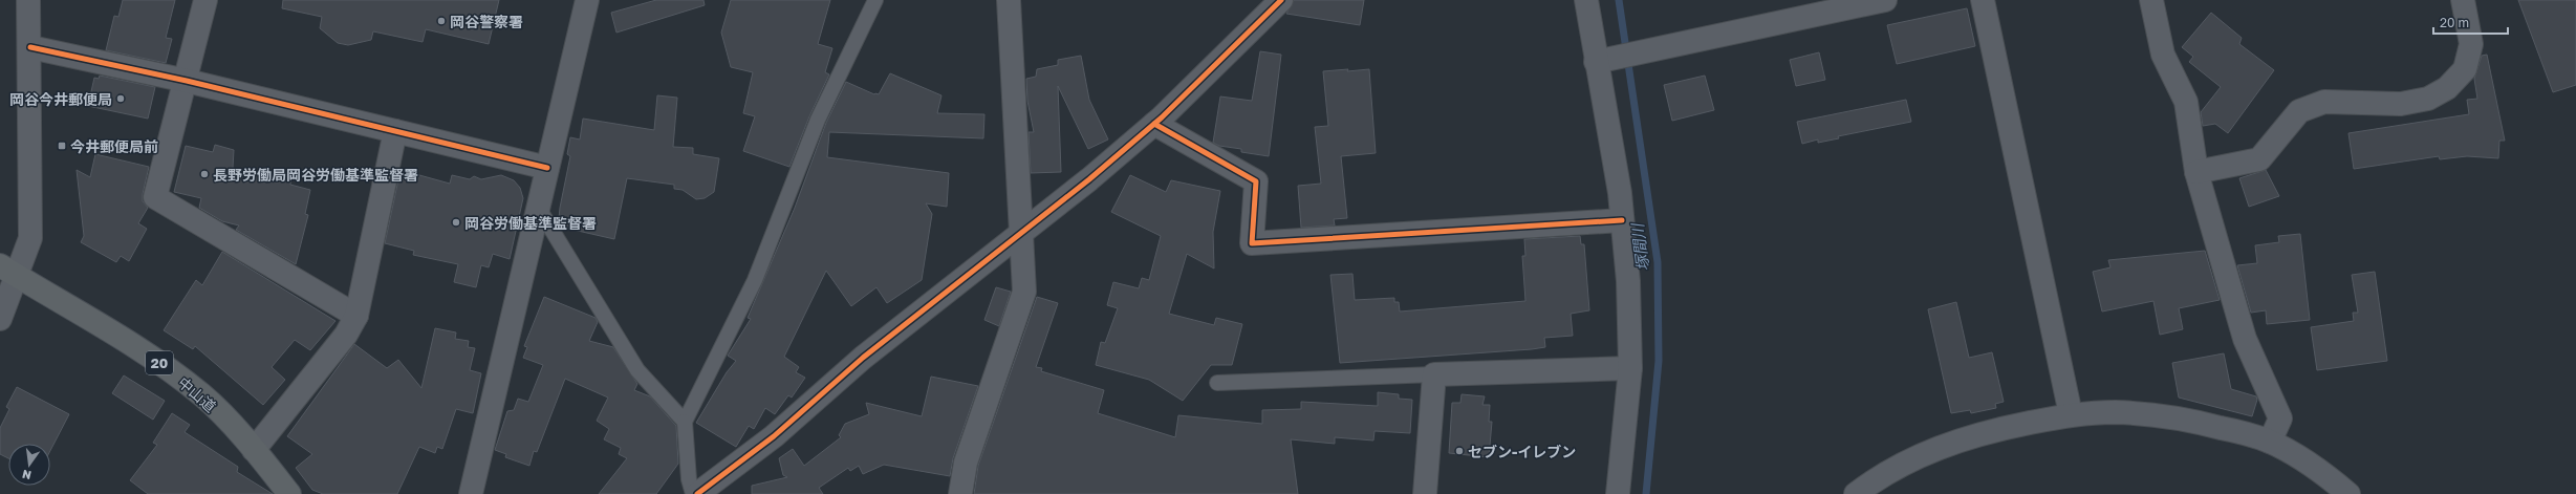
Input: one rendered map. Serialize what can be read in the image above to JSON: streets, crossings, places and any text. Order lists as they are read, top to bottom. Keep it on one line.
{"streets":{"highway":["20","中山道"]},"water":["塚間川"],"places":{"other":["岡谷警察署","岡谷今井郵便局","長野労働局岡谷労働基準監督署","岡谷労働基準監督署","セブン-イレブン"],"transit":["今井郵便局前"]},"scale_bar":"20 m","north":"bottom"}
